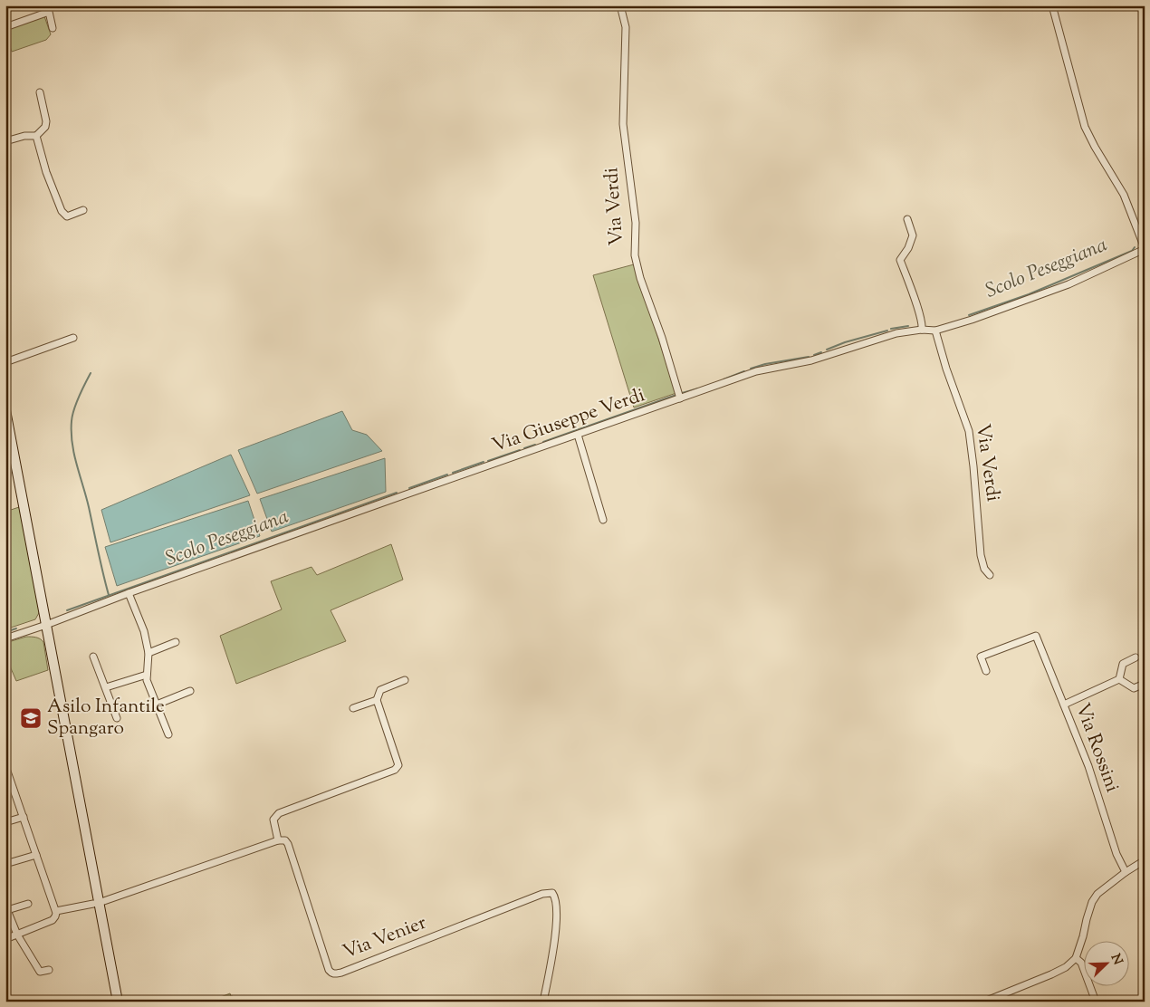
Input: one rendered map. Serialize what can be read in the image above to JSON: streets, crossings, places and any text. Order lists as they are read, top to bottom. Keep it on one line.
{"streets":{"street":["Via Verdi","Via Giuseppe Verdi","Via Rossini","Via Venier"]},"crossings":[["Via Verdi","Via Giuseppe Verdi"]],"water":["Scolo Peseggiana"],"places":{"school or university":["Asilo Infantile Spangaro"]},"north":"top right"}
